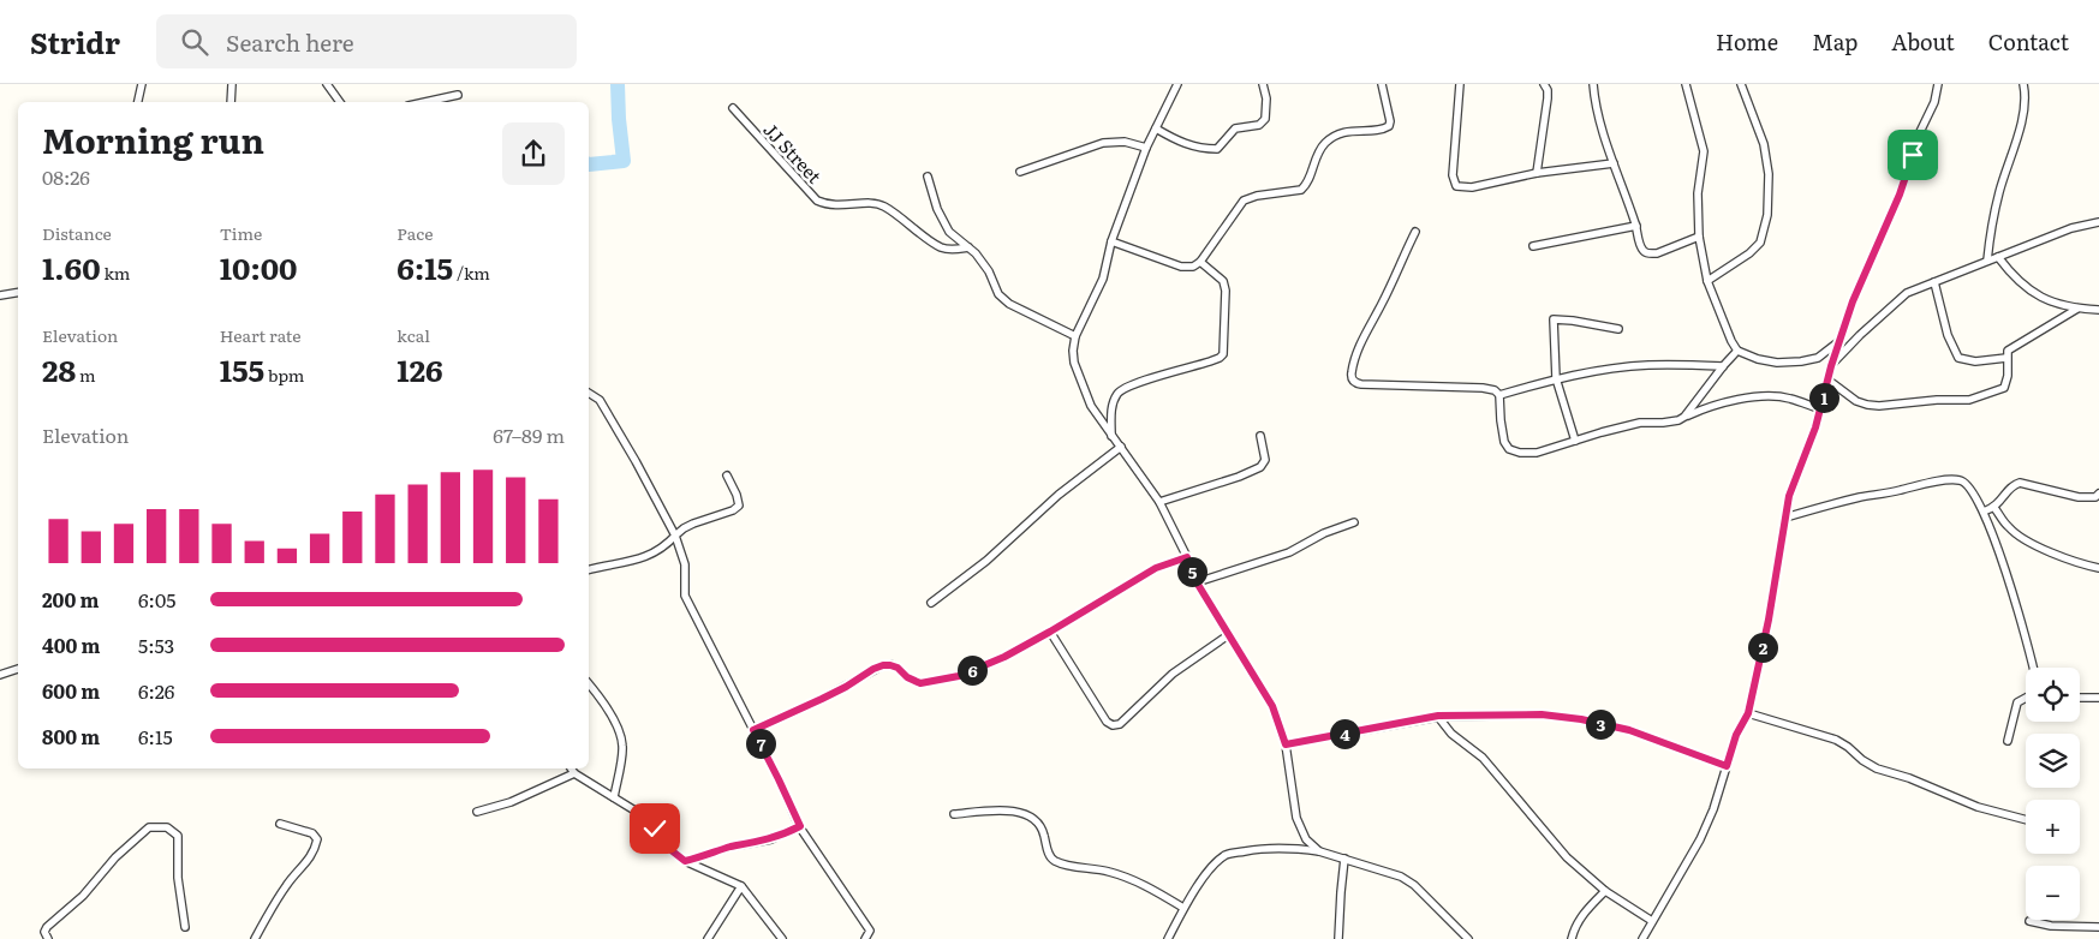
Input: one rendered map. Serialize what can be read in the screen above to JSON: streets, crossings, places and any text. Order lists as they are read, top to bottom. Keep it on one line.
{"streets":{"street":["JJ Street"]},"page":{"header":"Stridr","search":"Search here","nav":["Home","Map","About","Contact"],"heading":["Morning run","08:26"],"stats":[["Distance","1.60 km"],["Time","10:00"],["Pace","6:15 /km"],["Elevation","28 m"],["Heart rate","155 bpm"],["kcal","126"]],"pins":["1","5","2","6","3","4","7"],"chart":["Elevation","67–89 m"],"list":[{"name":"200 m","note":"6:05"},{"name":"400 m","note":"5:53"},{"name":"600 m","note":"6:26"},{"name":"800 m","note":"6:15"}],"map_buttons":["+","−"]}}
